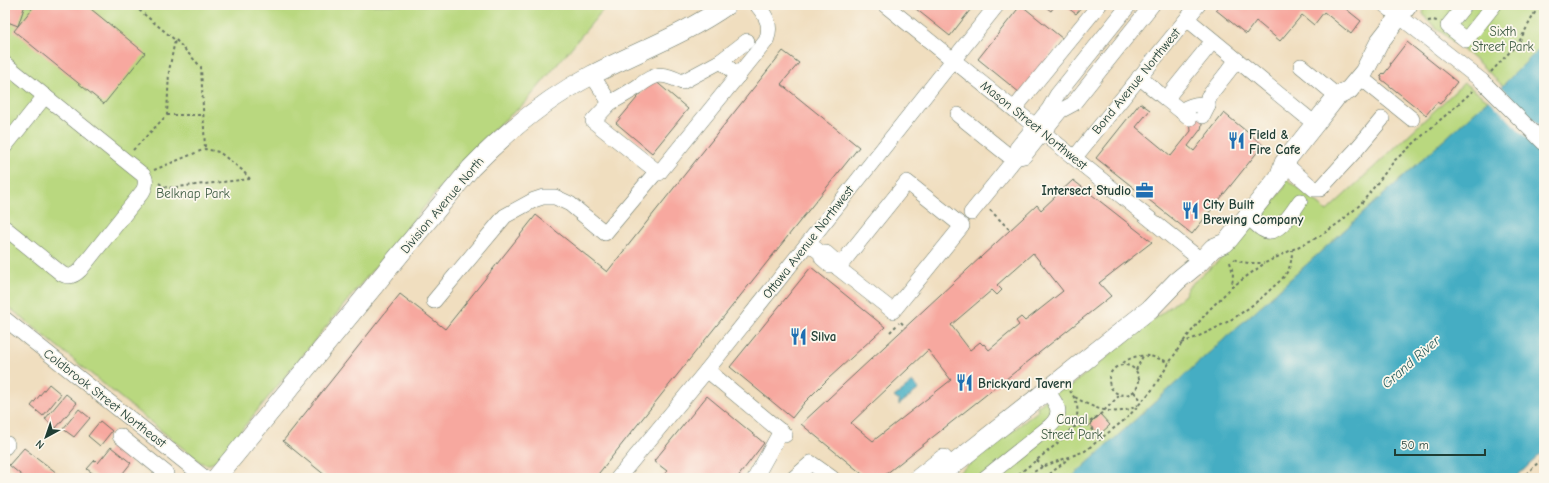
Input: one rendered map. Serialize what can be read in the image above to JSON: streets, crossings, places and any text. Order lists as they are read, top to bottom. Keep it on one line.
{"streets":{"main road":["Division Avenue North"],"street":["Bond Avenue Northwest","Mason Street Northwest","Ottawa Avenue Northwest","Coldbrook Street Northeast"]},"crossings":[["Bond Avenue Northwest","Mason Street Northwest"],["Mason Street Northwest","Ottawa Avenue Northwest"]],"water":["Grand River"],"parks":["Sixth Street Park","Belknap Park","Canal Street Park"],"places":{"restaurant":["Field & Fire Cafe","City Built Brewing Company","Silva","Brickyard Tavern"],"office":["Intersect Studio"]},"scale_bar":"50 m","north":"bottom left"}
